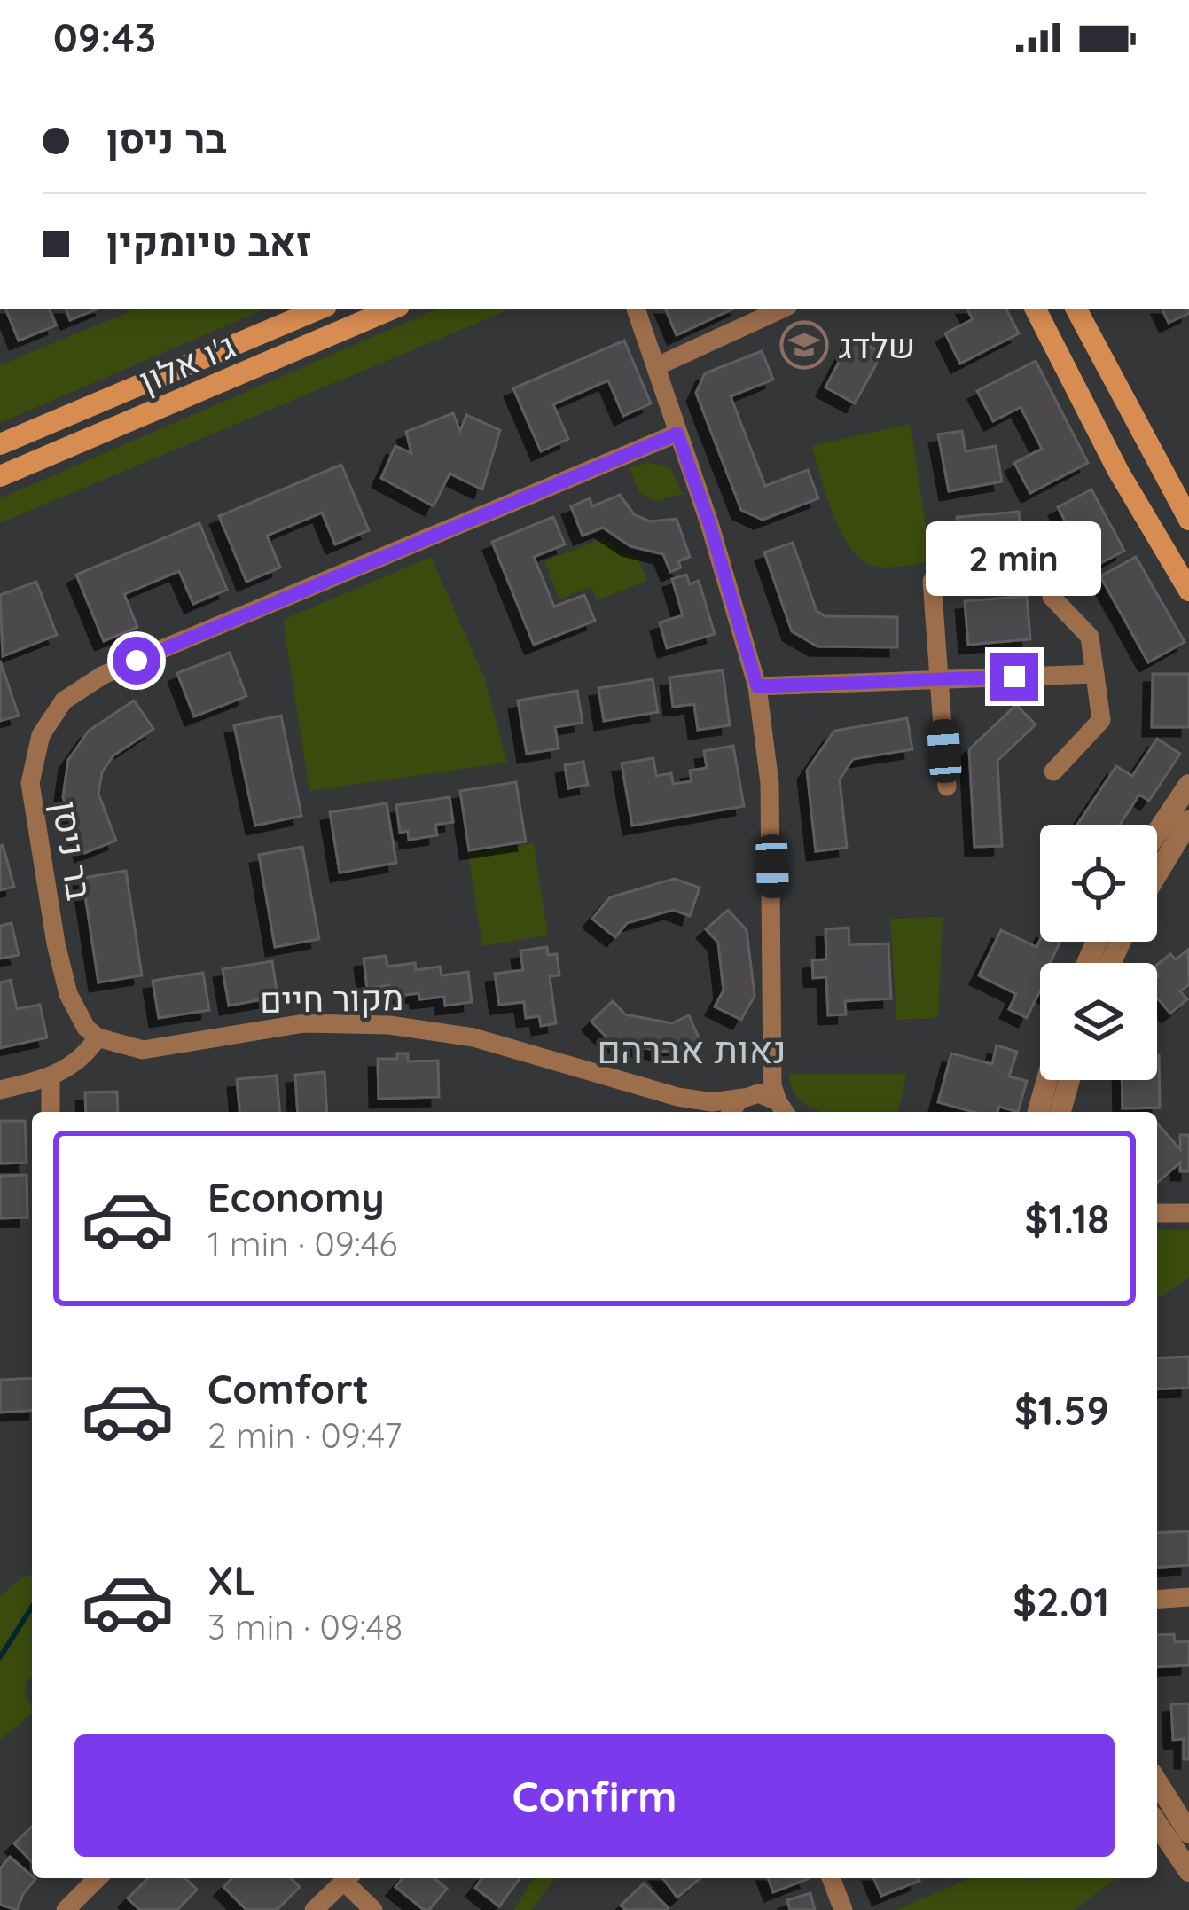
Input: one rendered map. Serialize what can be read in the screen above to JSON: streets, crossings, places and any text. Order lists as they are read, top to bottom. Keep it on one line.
{"streets":{"main road":["ג'ו אלון"],"street":["בר ניסן","מקור חיים"]},"crossings":[["בר ניסן","מקור חיים"]],"districts":["נאות אברהם"],"places":{"school or university":["שלדג"]},"page":{"status":"09:43","banner":["בר ניסן","זאב טיומקין"],"bubble":"2 min","list":[{"name":"Economy","note":"1 min · 09:46","value":"$1.18"},{"name":"Comfort","note":"2 min · 09:47","value":"$1.59"},{"name":"XL","note":"3 min · 09:48","value":"$2.01"}],"buttons":"Confirm"}}
